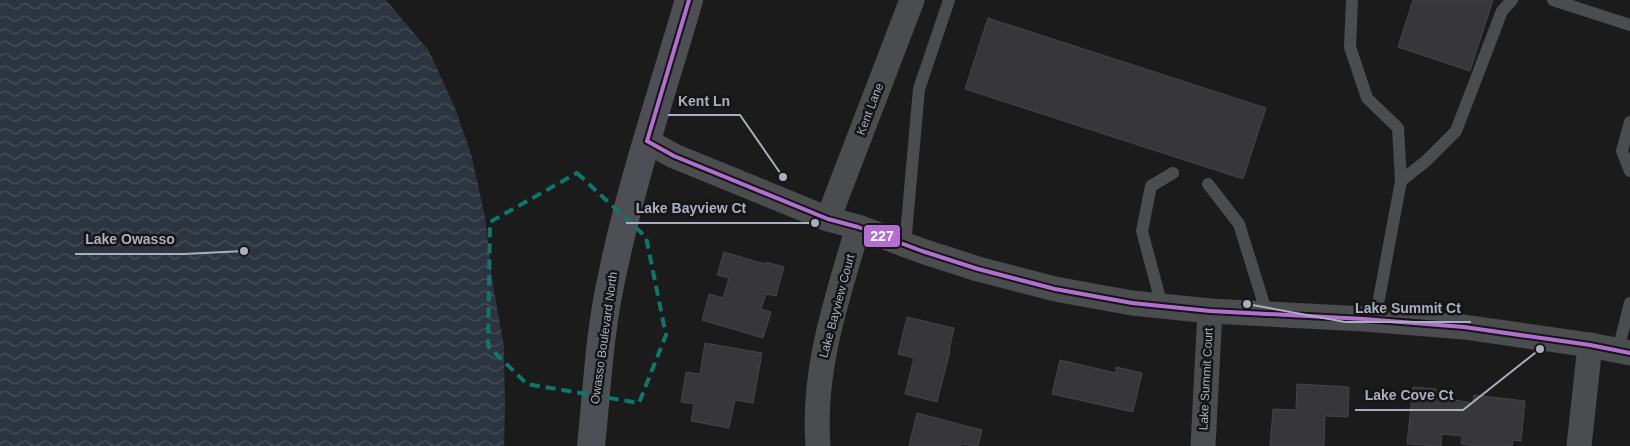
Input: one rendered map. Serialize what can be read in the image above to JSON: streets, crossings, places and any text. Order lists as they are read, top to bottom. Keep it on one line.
{"streets":{"street":["Kent Lane","Lake Bayview Court","Owasso Boulevard North","Lake Summit Court"]},"places":["Kent Ln","Lake Bayview Ct","Lake Owasso","Lake Summit Ct","Lake Cove Ct"],"lines":["transit line 227"]}
